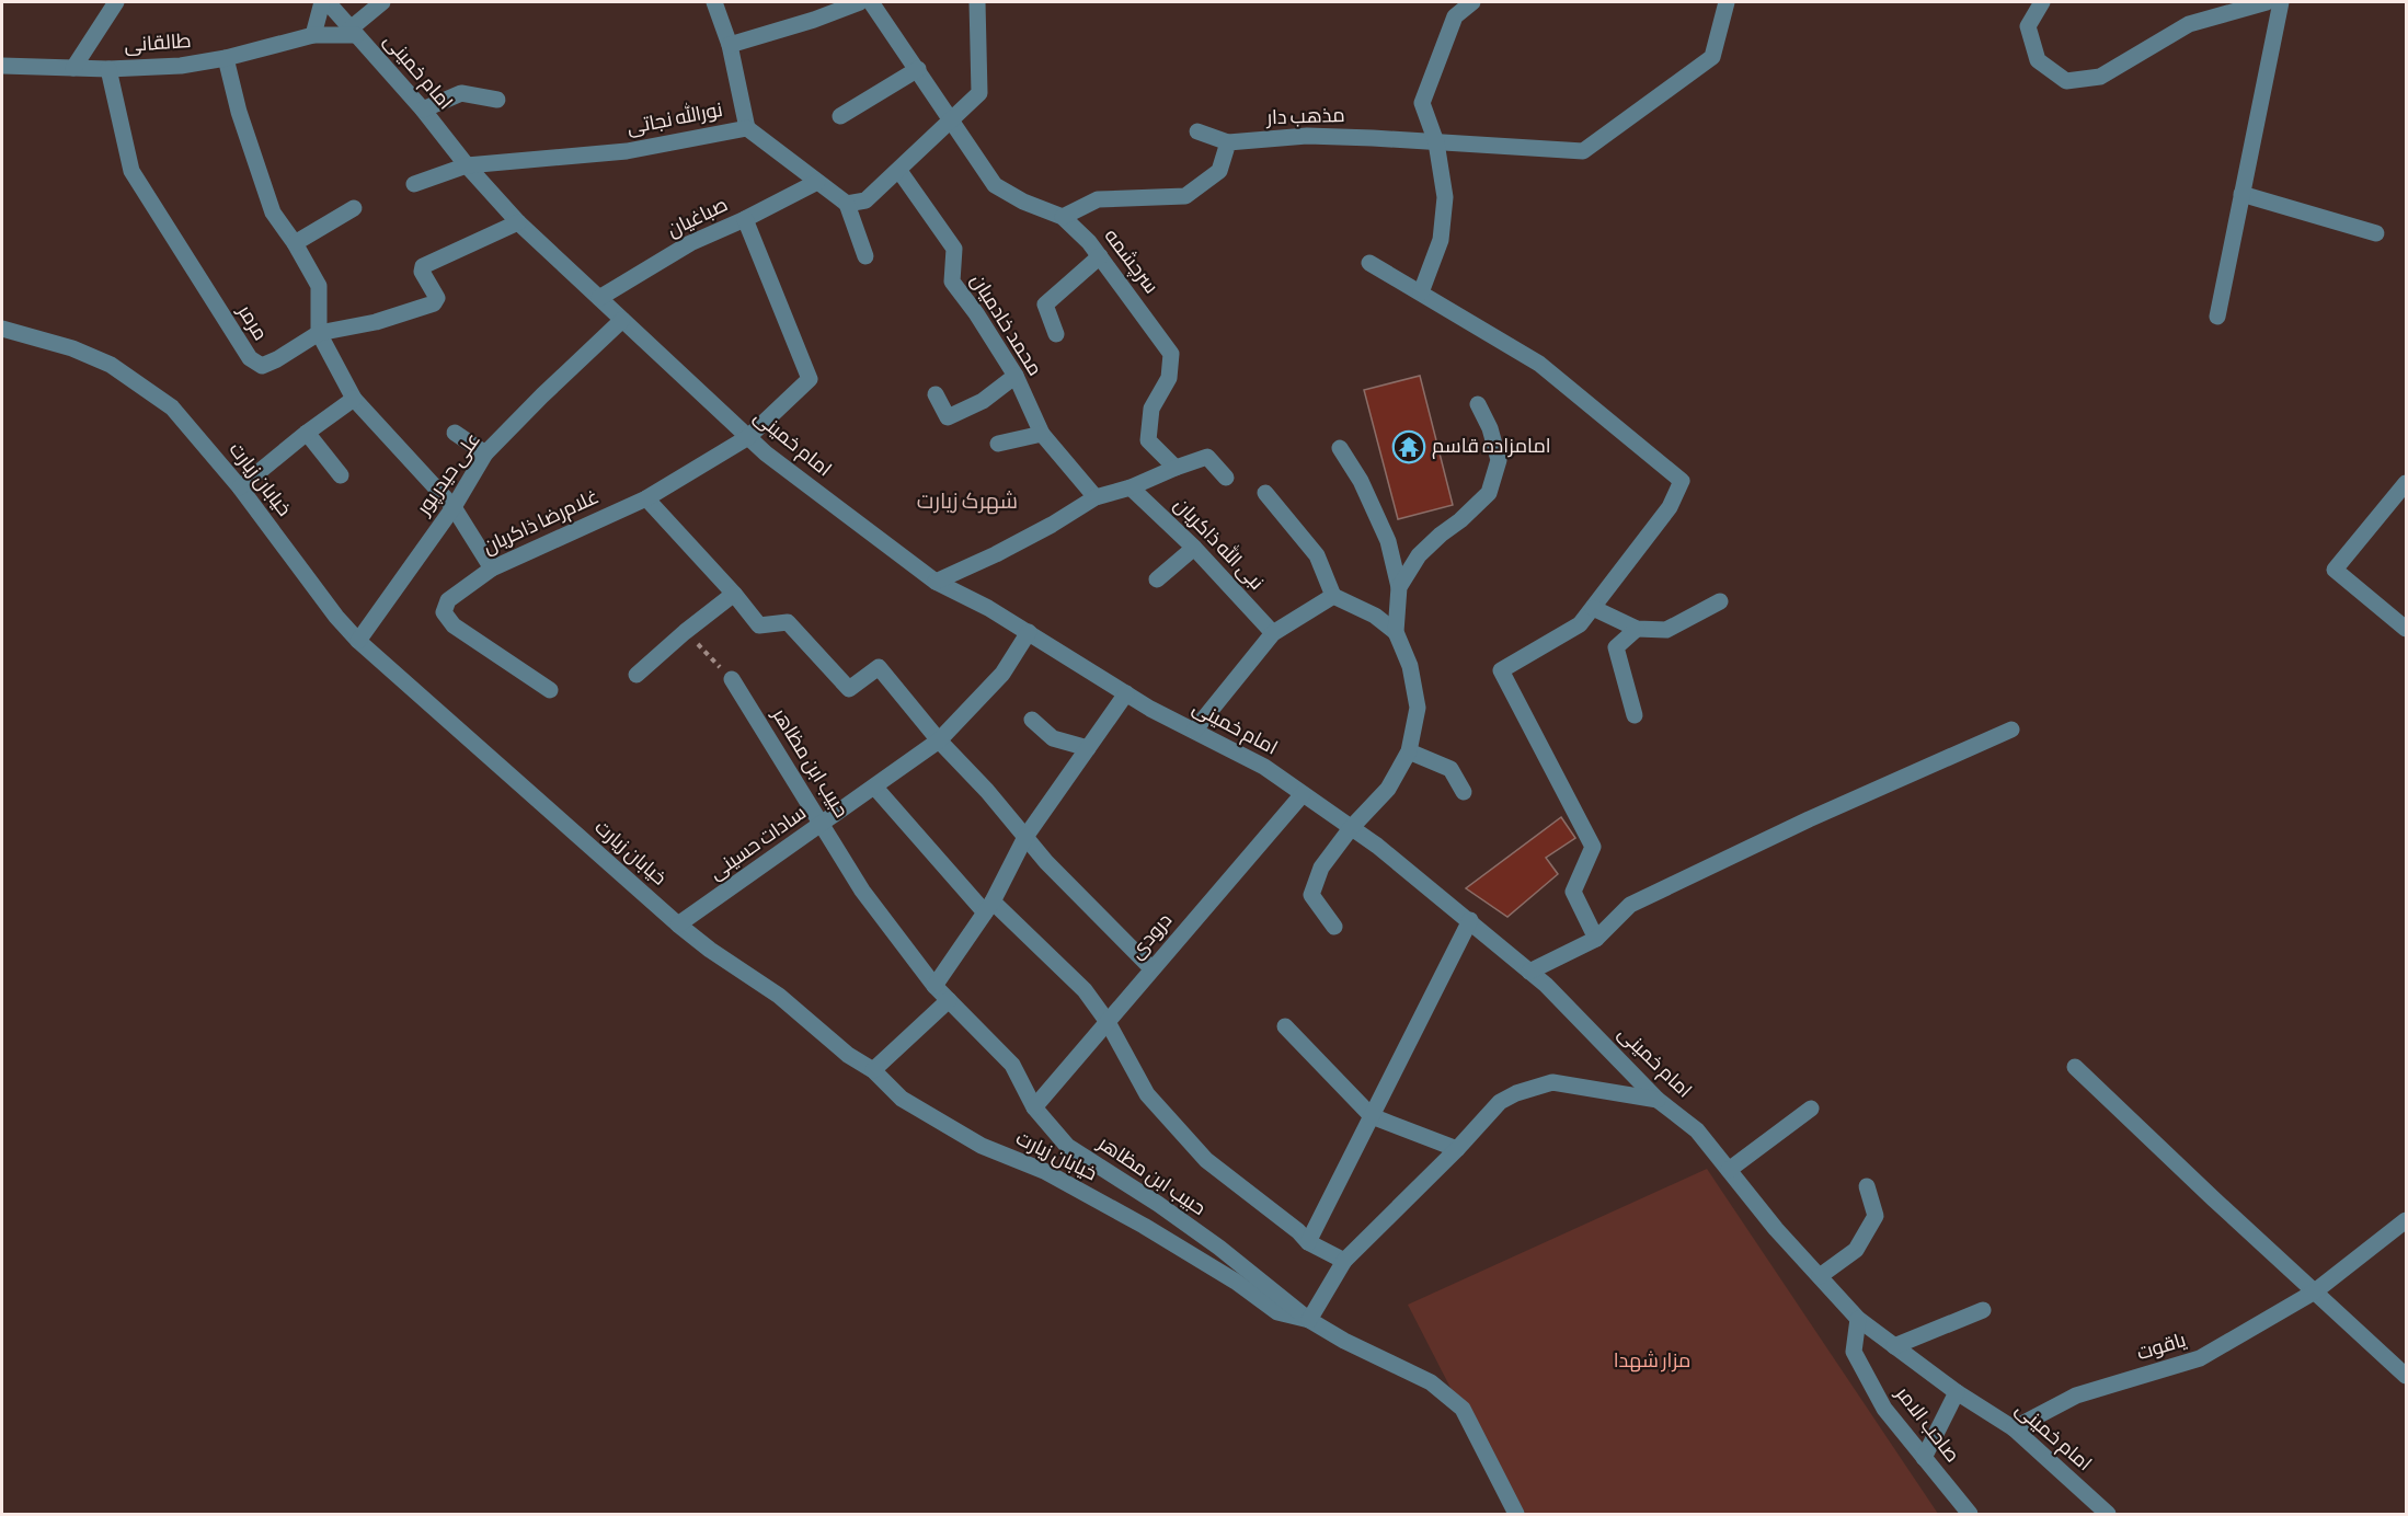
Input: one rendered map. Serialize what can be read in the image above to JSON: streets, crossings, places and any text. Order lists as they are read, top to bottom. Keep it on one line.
{"streets":{"street":["طالقانی","امام خمینی","مذهب دار","نورالله نجاتی","صباغیان","سرچشمه","مرمر","محمد خادمیان","علی حیدرپور","خیابان زیارت","غلام‌رضا ذاکریان","نبی الله ذاکریان","حبیب ابن مظاهر","سادات حسینی","درودی","یاقوت","صاحب الامر"]},"crossings":[["طالقانی","امام خمینی"],["طالقانی","مرمر"],["امام خمینی","نورالله نجاتی"],["امام خمینی","صباغیان"],["امام خمینی","مرمر"],["امام خمینی","علی حیدرپور"],["امام خمینی","غلام‌رضا ذاکریان"],["امام خمینی","سادات حسینی"],["امام خمینی","درودی"],["امام خمینی","یاقوت"],["امام خمینی","صاحب الامر"],["نورالله نجاتی","صباغیان"],["صباغیان","غلام‌رضا ذاکریان"],["علی حیدرپور","خیابان زیارت"],["خیابان زیارت","حبیب ابن مظاهر"],["خیابان زیارت","سادات حسینی"],["حبیب ابن مظاهر","سادات حسینی"],["حبیب ابن مظاهر","درودی"]],"districts":["شهرک زیارت"],"parks":["مزار شهدا"],"places":{"temple":["امامزاده قاسم"]}}
